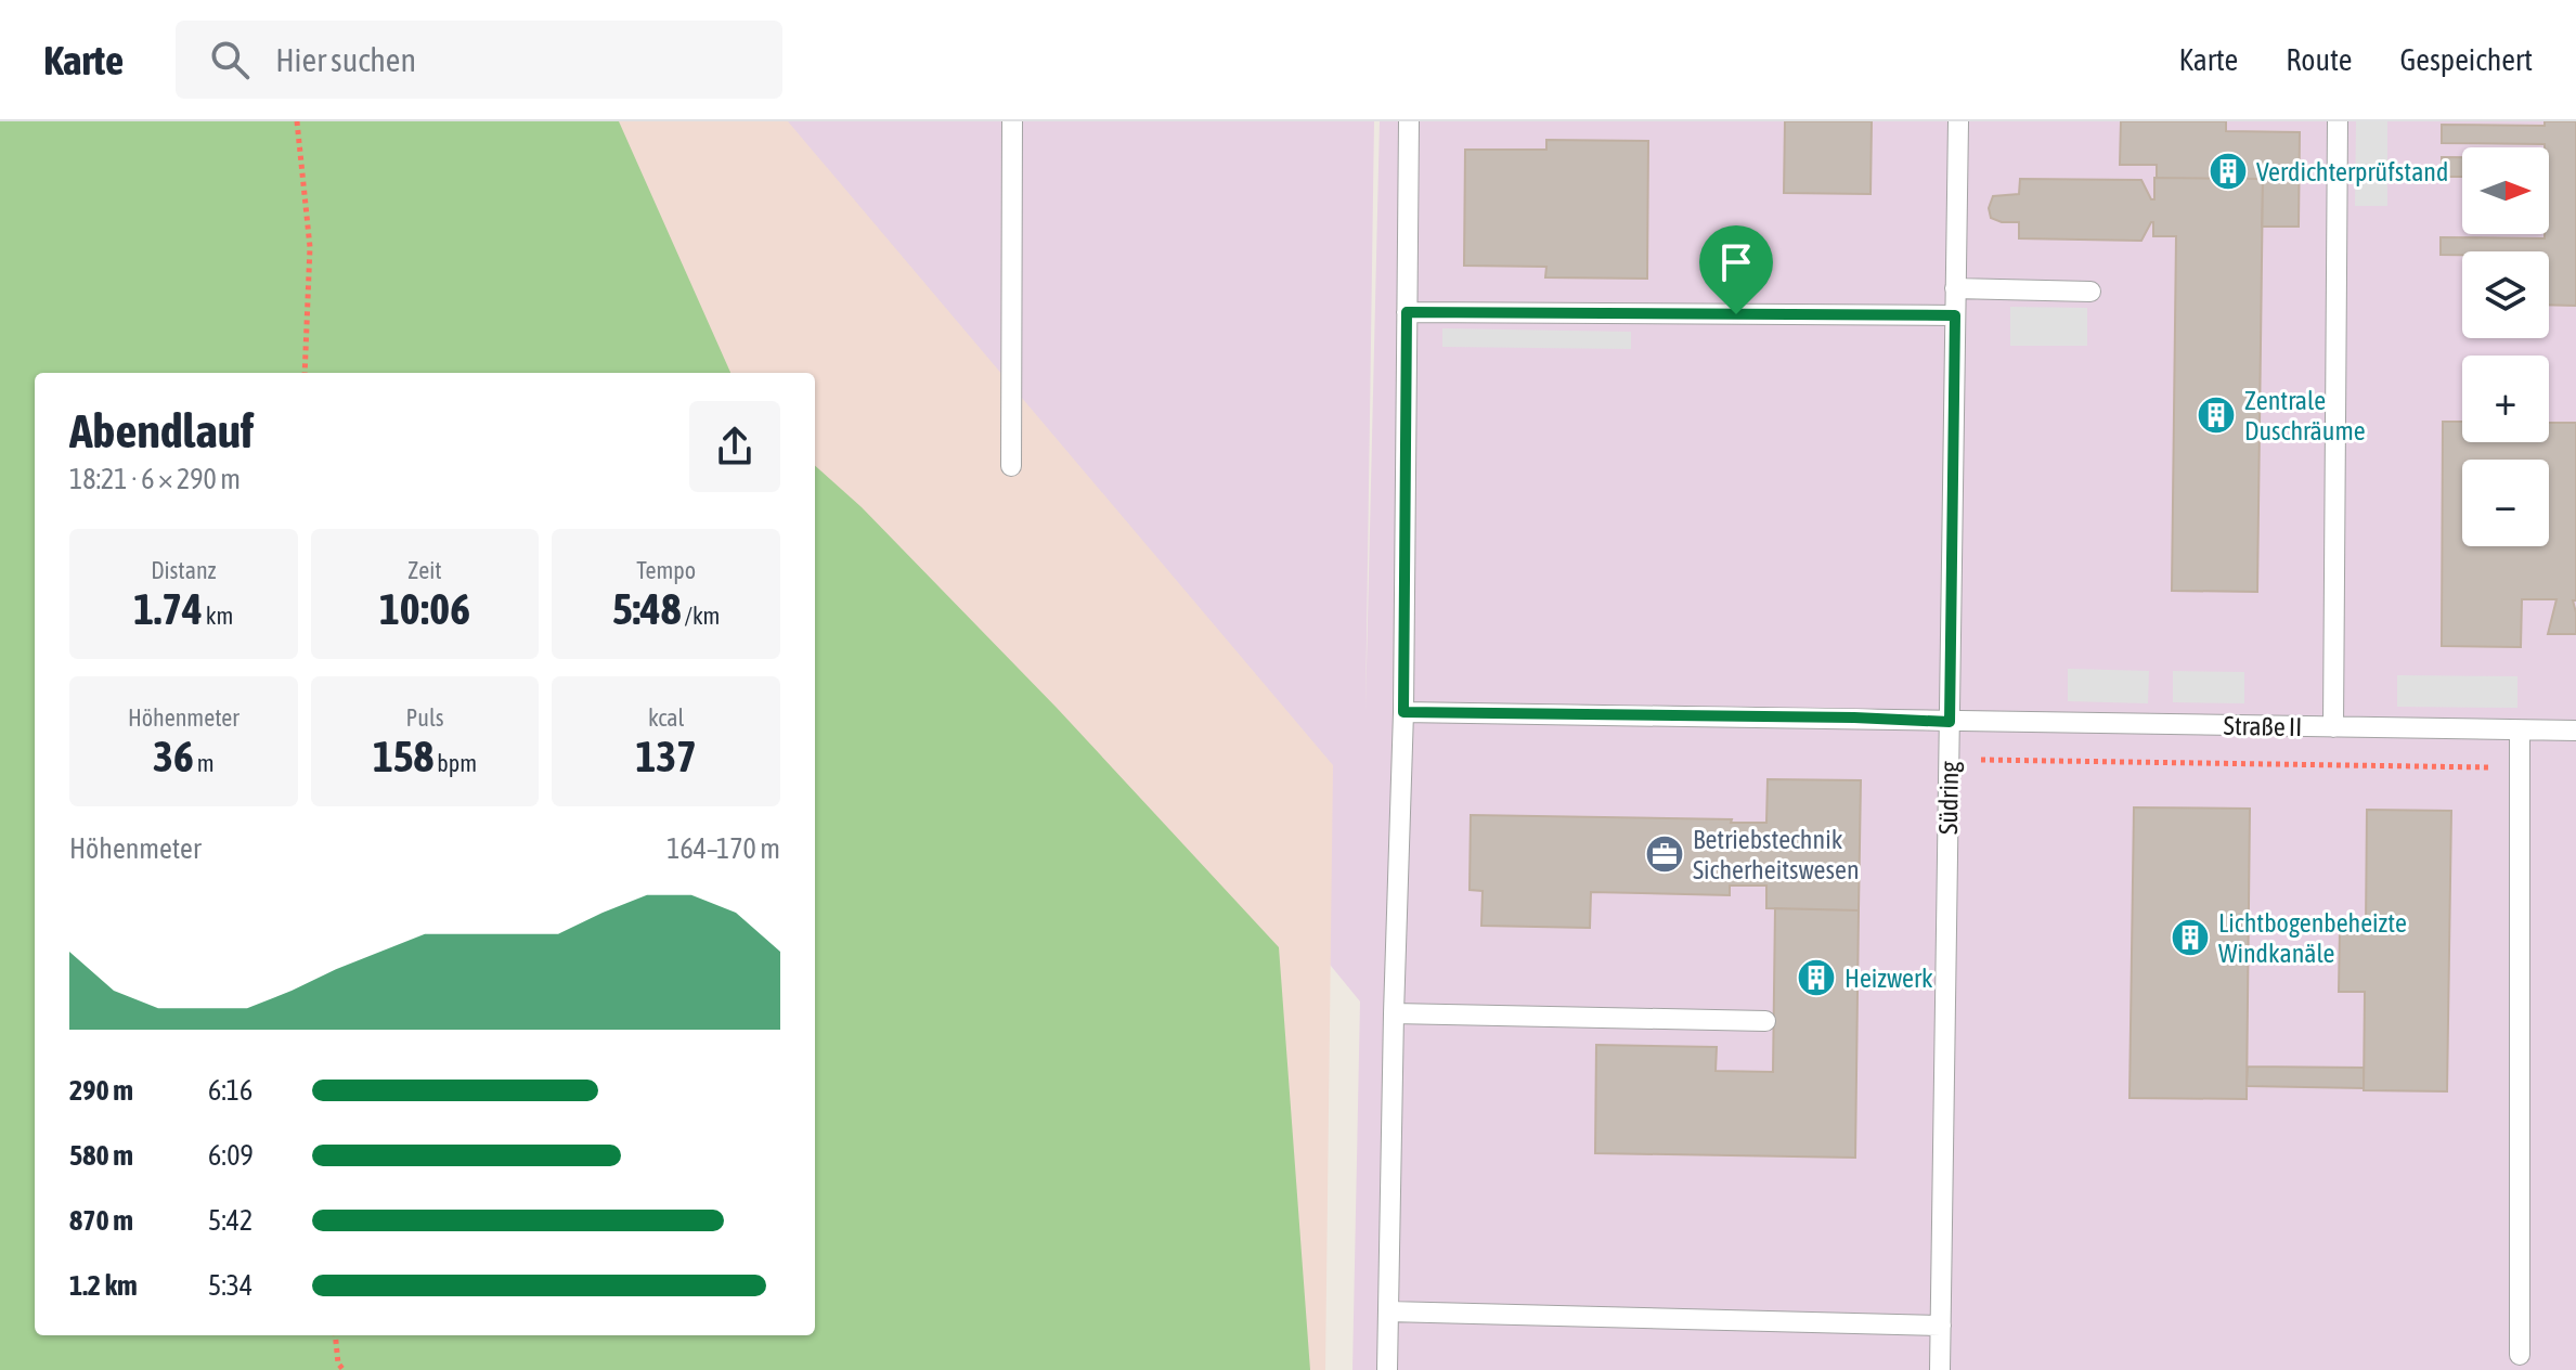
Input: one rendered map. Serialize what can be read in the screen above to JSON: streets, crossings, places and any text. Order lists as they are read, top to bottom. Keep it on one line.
{"streets":{"lane":["Straße II","Südring"]},"crossings":[["Straße II","Südring"]],"places":{"building":["Verdichterprüfstand","Zentrale Duschräume","Lichtbogenbeheizte Windkanäle","Heizwerk"],"office":["Betriebstechnik Sicherheitswesen"]},"north":"right","page":{"header":"Karte","search":"Hier suchen","nav":["Karte","Route","Gespeichert"],"map_buttons":["+","−"],"heading":["Abendlauf","18:21 · 6 × 290 m"],"stats":[["Distanz","1.74 km"],["Zeit","10:06"],["Tempo","5:48 /km"],["Höhenmeter","36 m"],["Puls","158 bpm"],["kcal","137"]],"chart":["Höhenmeter","164–170 m"],"list":[{"name":"290 m","note":"6:16"},{"name":"580 m","note":"6:09"},{"name":"870 m","note":"5:42"},{"name":"1.2 km","note":"5:34"}]}}
